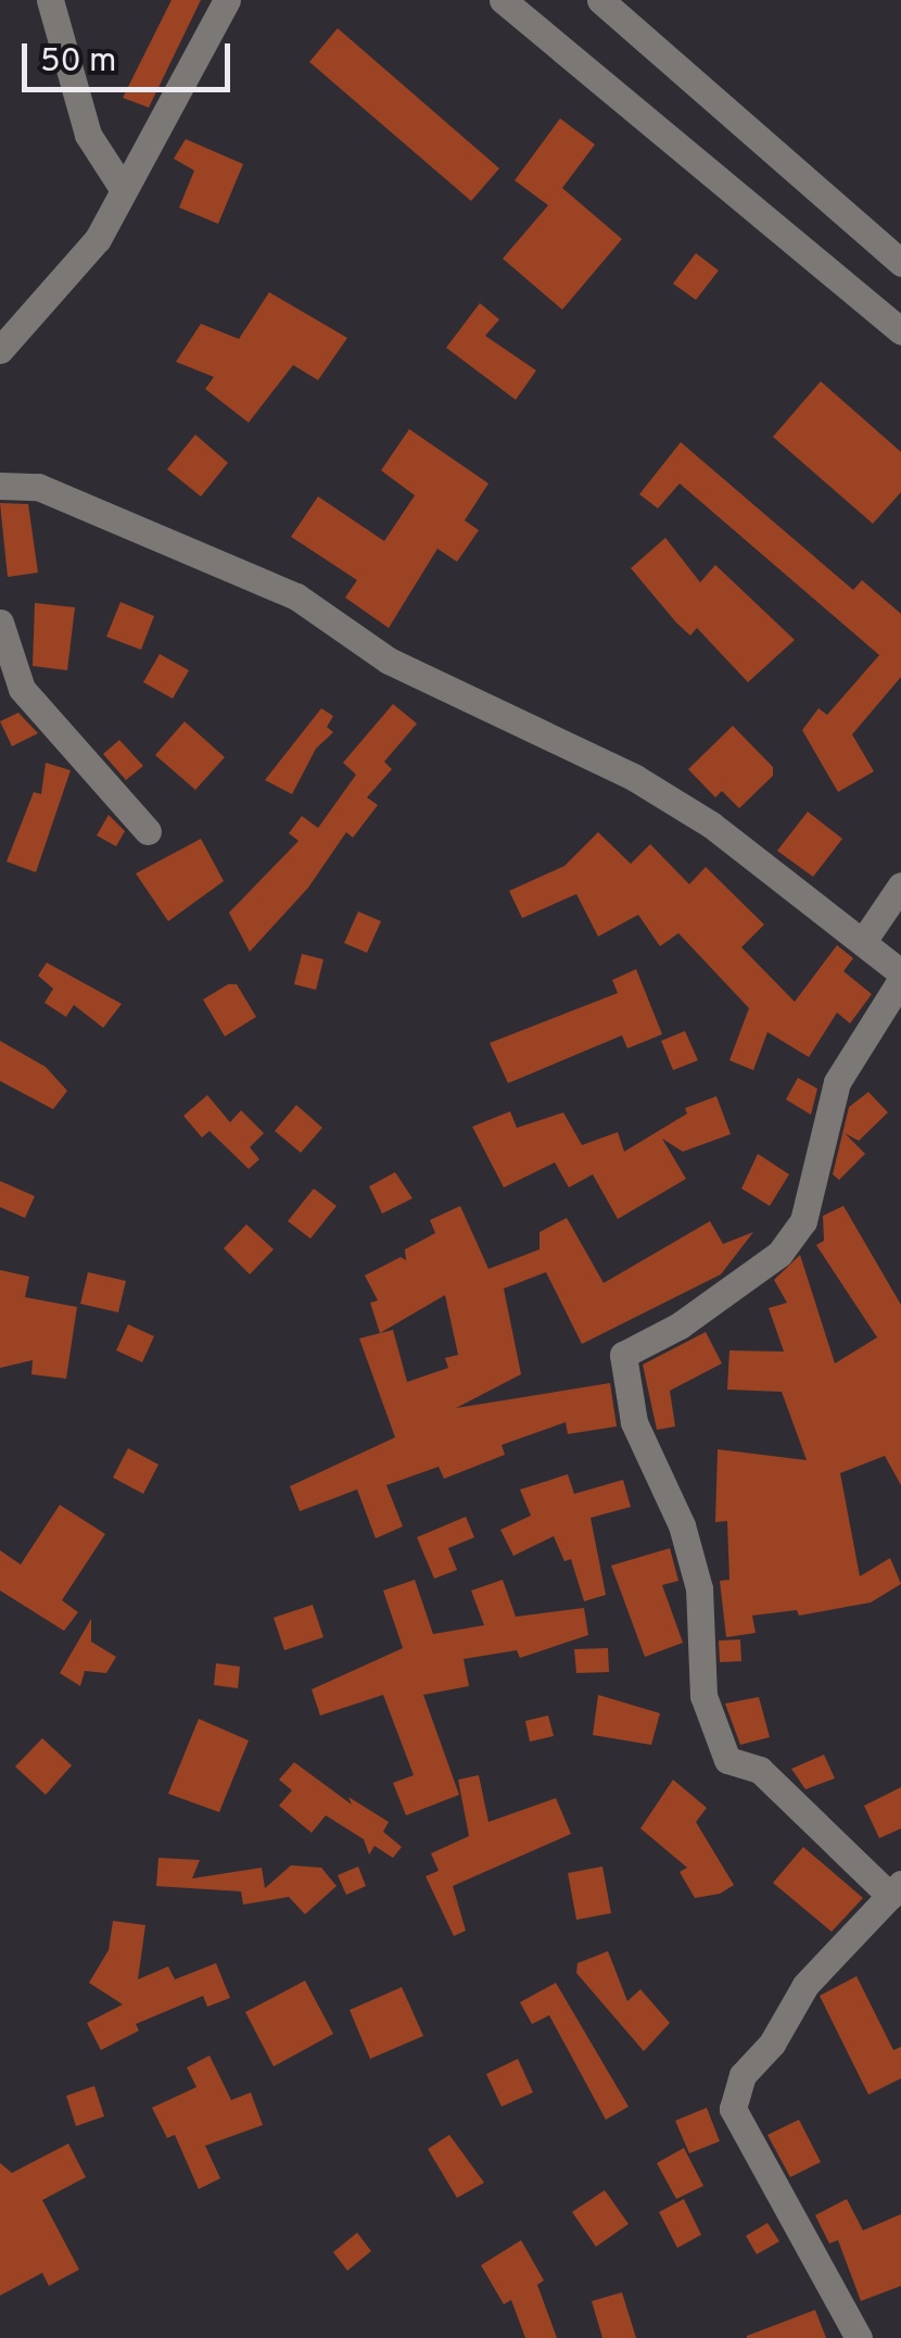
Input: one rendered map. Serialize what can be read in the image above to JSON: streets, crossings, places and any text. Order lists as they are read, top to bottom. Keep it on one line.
{"scale_bar":"50 m"}
